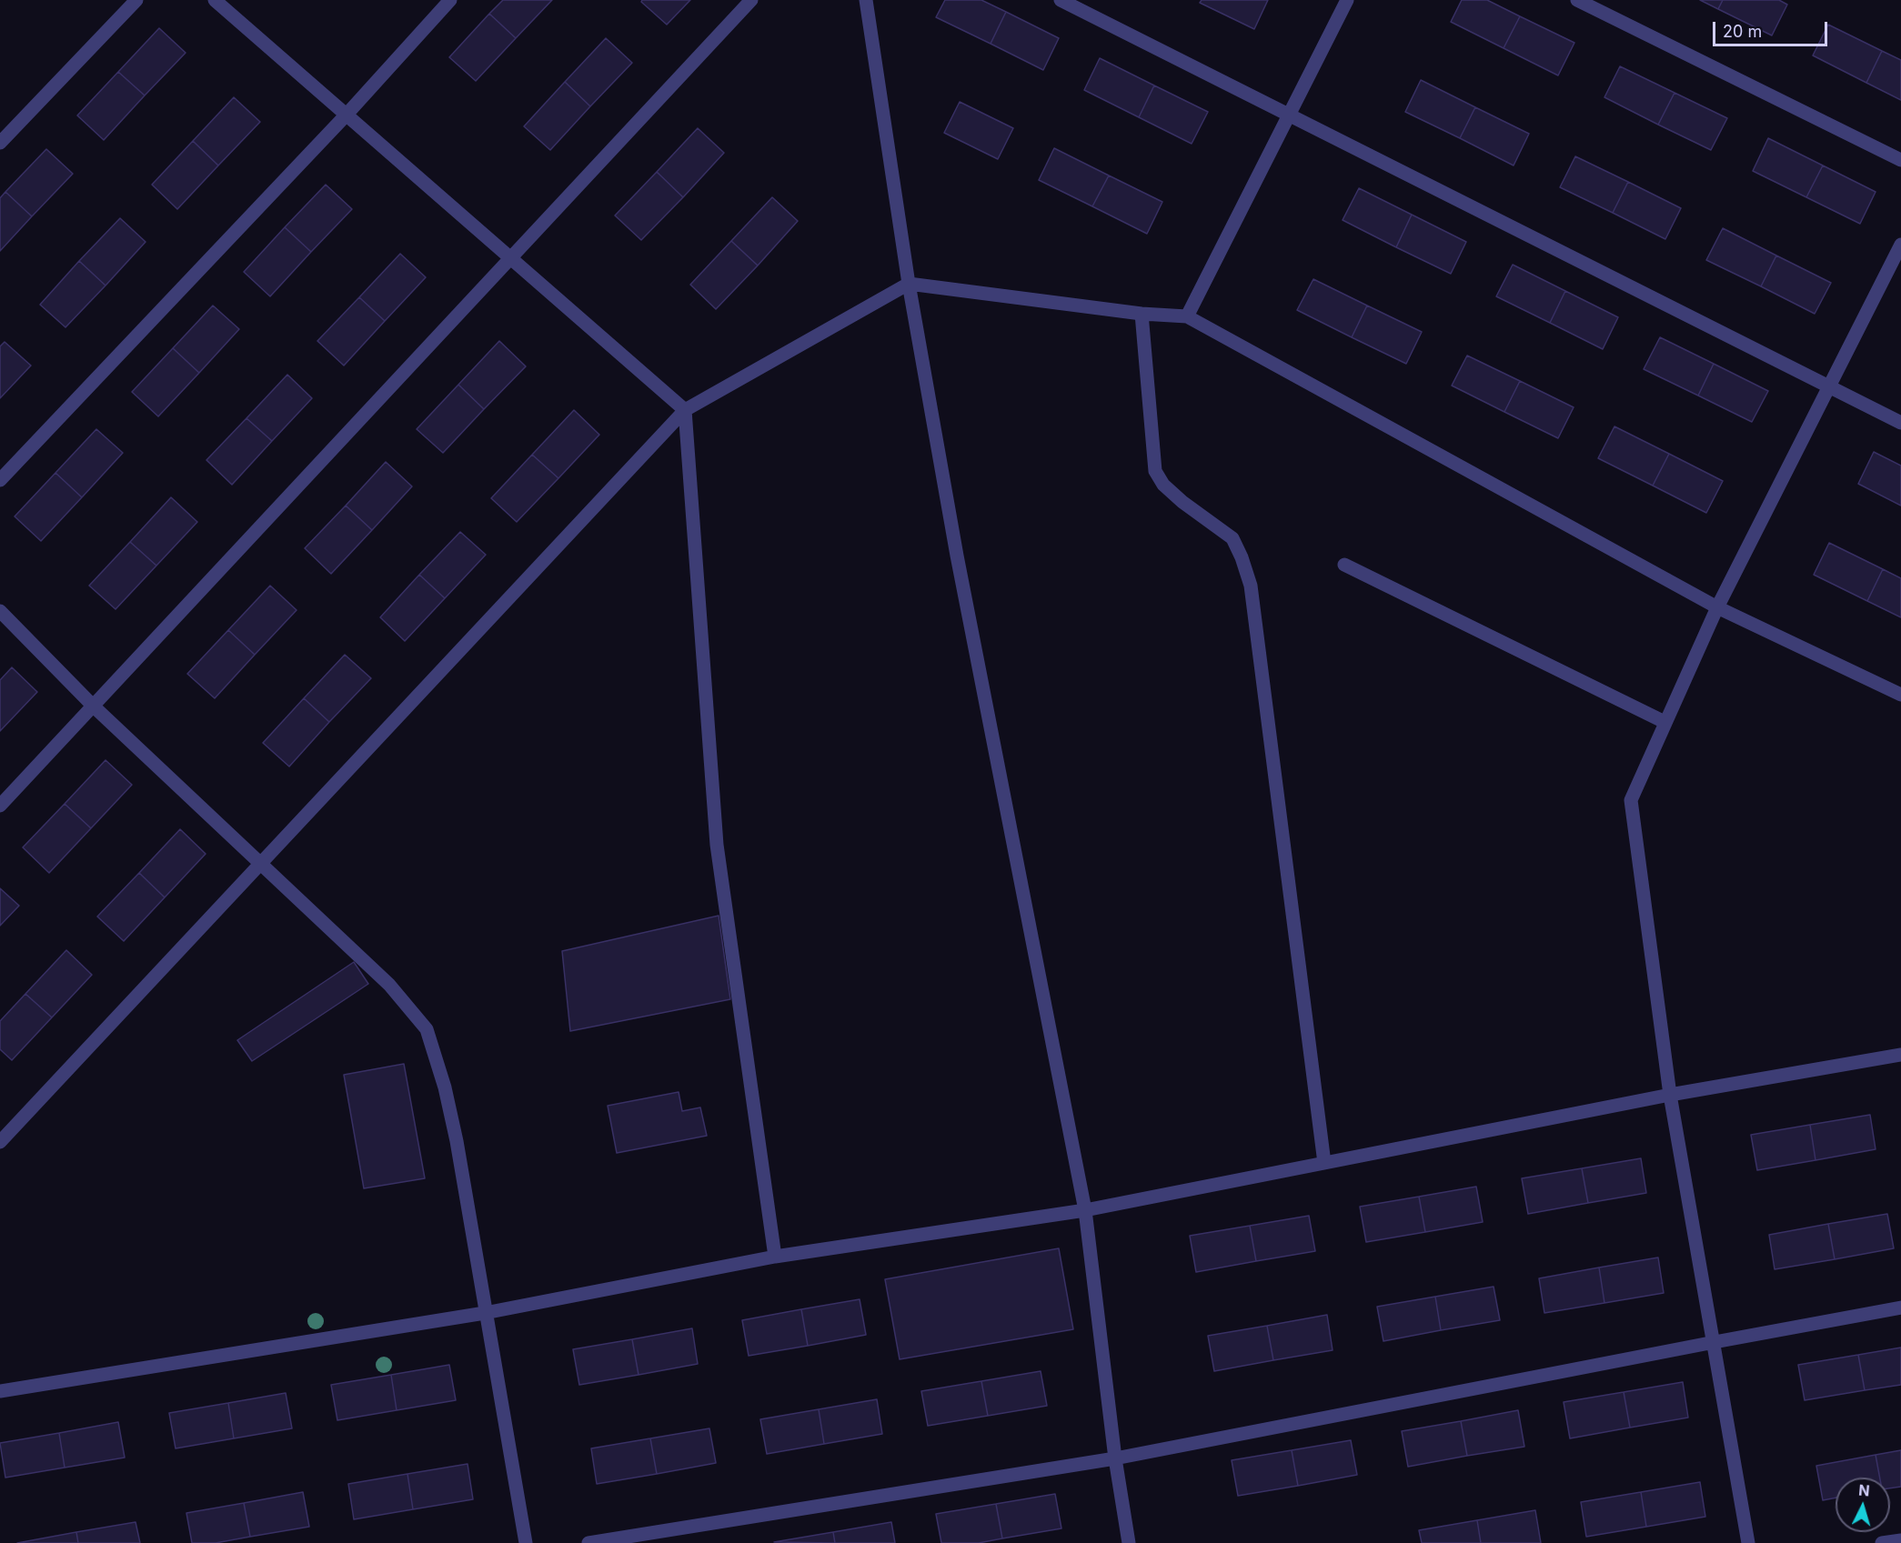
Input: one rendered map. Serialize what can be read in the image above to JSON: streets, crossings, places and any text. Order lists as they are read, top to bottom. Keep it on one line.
{"scale_bar":"20 m","north":"top"}
